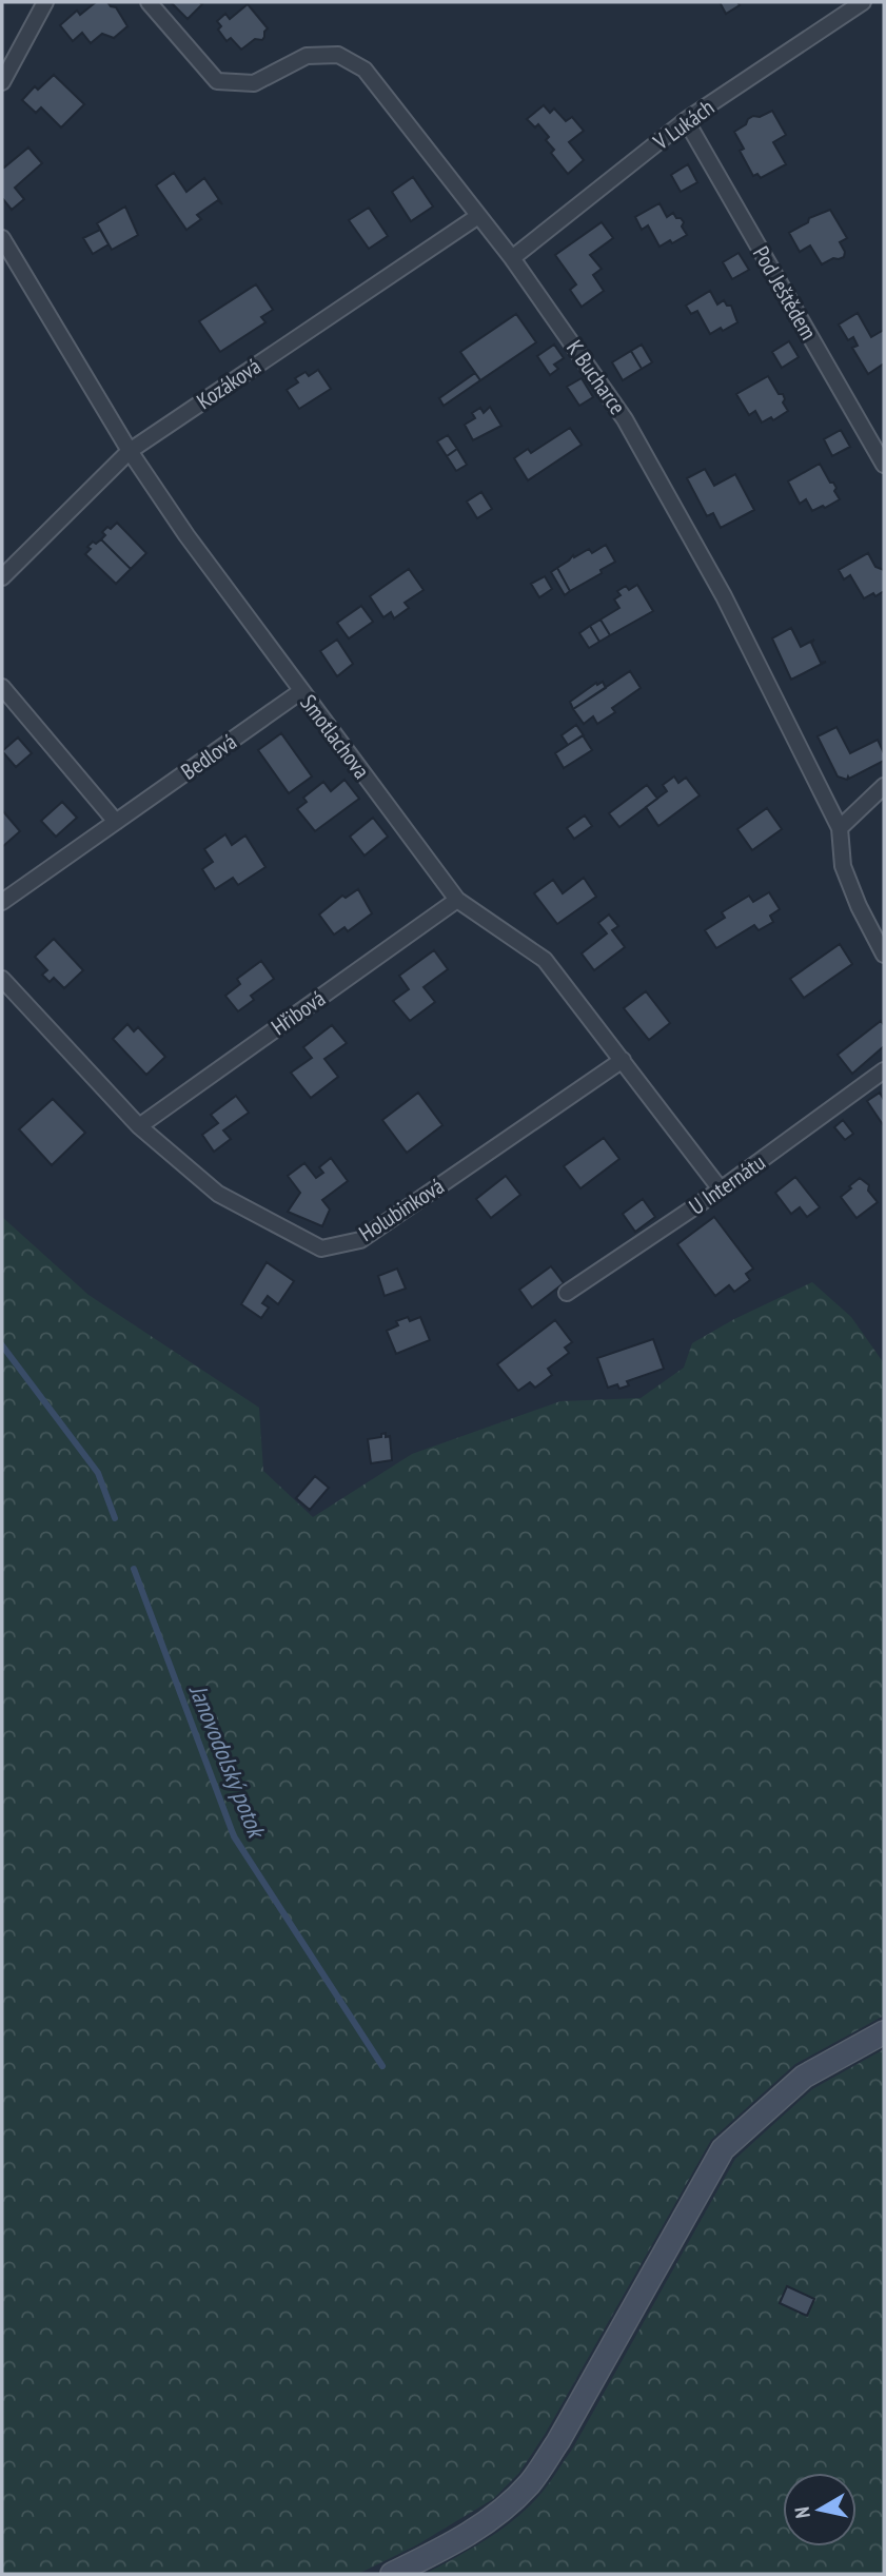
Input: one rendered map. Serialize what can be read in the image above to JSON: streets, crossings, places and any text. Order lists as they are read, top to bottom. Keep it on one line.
{"streets":{"street":["V Lukách","Pod Ještědem","K Bucharce","Kozáková","Smotlachova","Bedlová","Hřibová","U Internátu","Holubinková"]},"crossings":[["V Lukách","Pod Ještědem"],["V Lukách","K Bucharce"],["K Bucharce","Kozáková"],["Kozáková","Smotlachova"],["Smotlachova","Bedlová"],["Smotlachova","Hřibová"],["Smotlachova","U Internátu"],["Smotlachova","Holubinková"],["Hřibová","Holubinková"]],"water":["Janovodolský potok"],"north":"left"}
